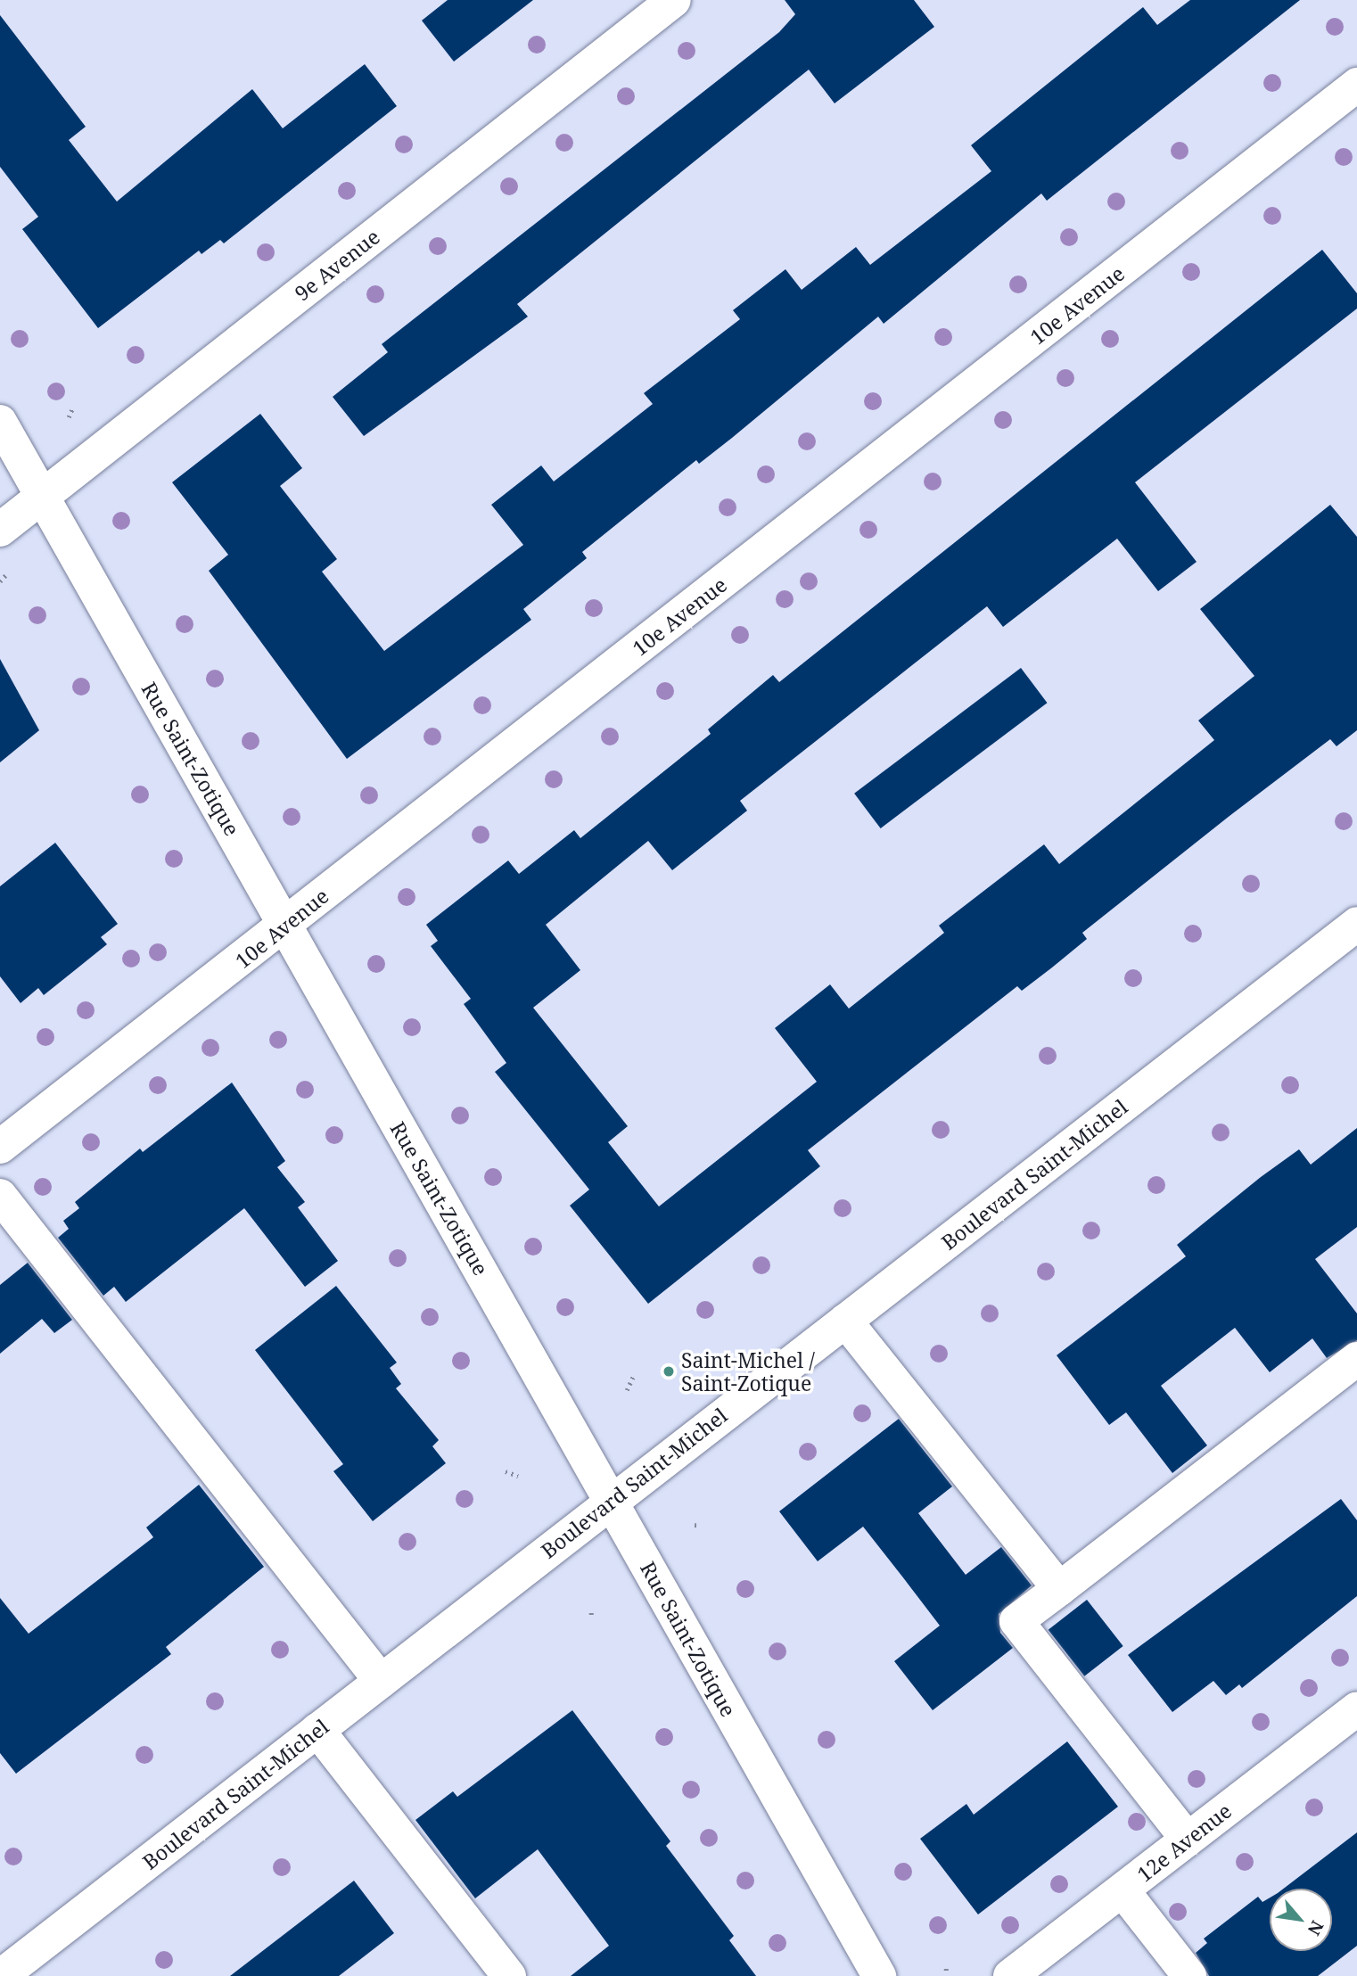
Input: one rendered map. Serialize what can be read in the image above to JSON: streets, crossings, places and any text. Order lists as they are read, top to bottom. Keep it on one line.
{"streets":{"street":["9e Avenue","10e Avenue","Rue Saint-Zotique","Boulevard Saint-Michel","12e Avenue"]},"crossings":[["9e Avenue","Rue Saint-Zotique"],["10e Avenue","Rue Saint-Zotique"],["Rue Saint-Zotique","Boulevard Saint-Michel"]],"places":["Saint-Michel / Saint-Zotique"],"north":"bottom right"}
